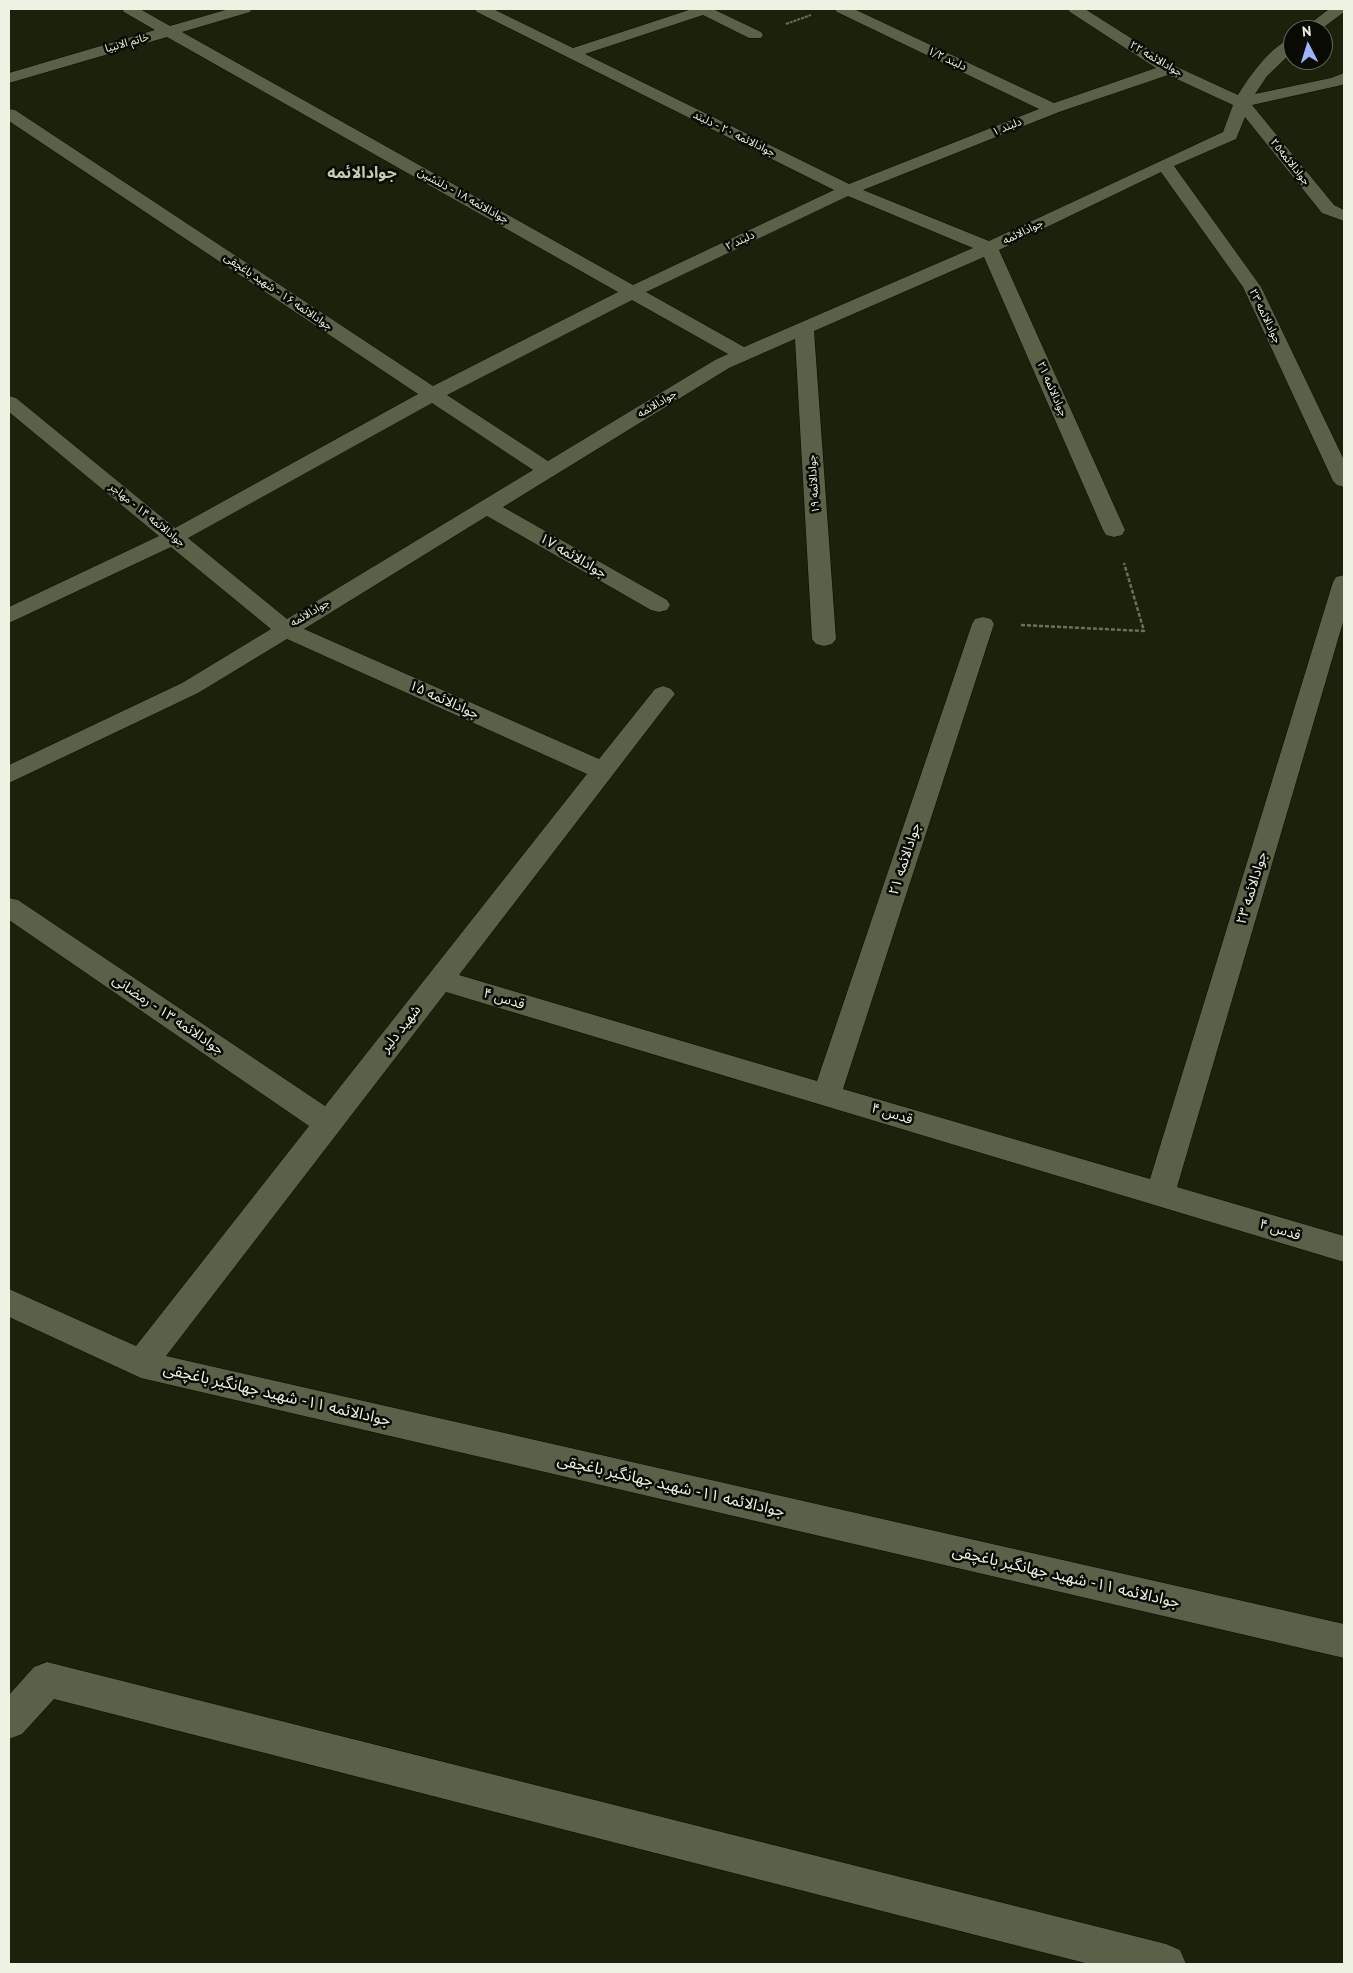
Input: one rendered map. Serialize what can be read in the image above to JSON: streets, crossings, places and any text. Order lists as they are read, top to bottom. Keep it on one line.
{"streets":{"street":["خاتم الانبیا","دلبند ۱/۲","جوادالائمه ۲۲","دلبند ۱","جوادالائمه ۲۰ - دلبند","جوادالائمه۲۵","جوادالائمه ۱۸ - دلنشین","جوادالائمه","دلبند ۲","جوادالائمه ۱۶ - شهید باغچقی","جوادالائمه ۲۳","جوادالائمه ۲۱","جوادالائمه ۱۹","جوادالائمه ۱۴ - مهاجر","جوادالائمه ۱۷","جوادالائمه ۱۵","قدس ۴","جوادالائمه ۱۳ - رمضانی","شهید دلیر","جوادالائمه ۱۱- شهید جهانگیر باغچقی"]},"crossings":[["خاتم الانبیا","جوادالائمه ۱۸ - دلنشین"],["دلبند ۱/۲","دلبند ۱"],["جوادالائمه ۲۲","دلبند ۱"],["جوادالائمه ۲۲","جوادالائمه۲۵"],["جوادالائمه ۲۲","جوادالائمه"],["دلبند ۱","جوادالائمه ۲۰ - دلبند"],["دلبند ۱","دلبند ۲"],["جوادالائمه ۲۰ - دلبند","جوادالائمه"],["جوادالائمه ۲۰ - دلبند","دلبند ۲"],["جوادالائمه ۲۰ - دلبند","جوادالائمه ۲۱"],["جوادالائمه۲۵","جوادالائمه"],["جوادالائمه ۱۸ - دلنشین","جوادالائمه"],["جوادالائمه ۱۸ - دلنشین","دلبند ۲"],["جوادالائمه","جوادالائمه ۱۶ - شهید باغچقی"],["جوادالائمه","جوادالائمه ۲۳"],["جوادالائمه","جوادالائمه ۲۱"],["جوادالائمه","جوادالائمه ۱۹"],["جوادالائمه","جوادالائمه ۱۴ - مهاجر"],["جوادالائمه","جوادالائمه ۱۷"],["جوادالائمه","جوادالائمه ۱۵"],["دلبند ۲","جوادالائمه ۱۶ - شهید باغچقی"],["دلبند ۲","جوادالائمه ۱۴ - مهاجر"],["جوادالائمه ۲۳","قدس ۴"],["جوادالائمه ۲۱","قدس ۴"],["جوادالائمه ۱۴ - مهاجر","جوادالائمه ۱۵"],["جوادالائمه ۱۵","شهید دلیر"],["قدس ۴","شهید دلیر"],["جوادالائمه ۱۳ - رمضانی","شهید دلیر"],["شهید دلیر","جوادالائمه ۱۱- شهید جهانگیر باغچقی"]],"districts":["جوادالائمه"],"north":"top"}
